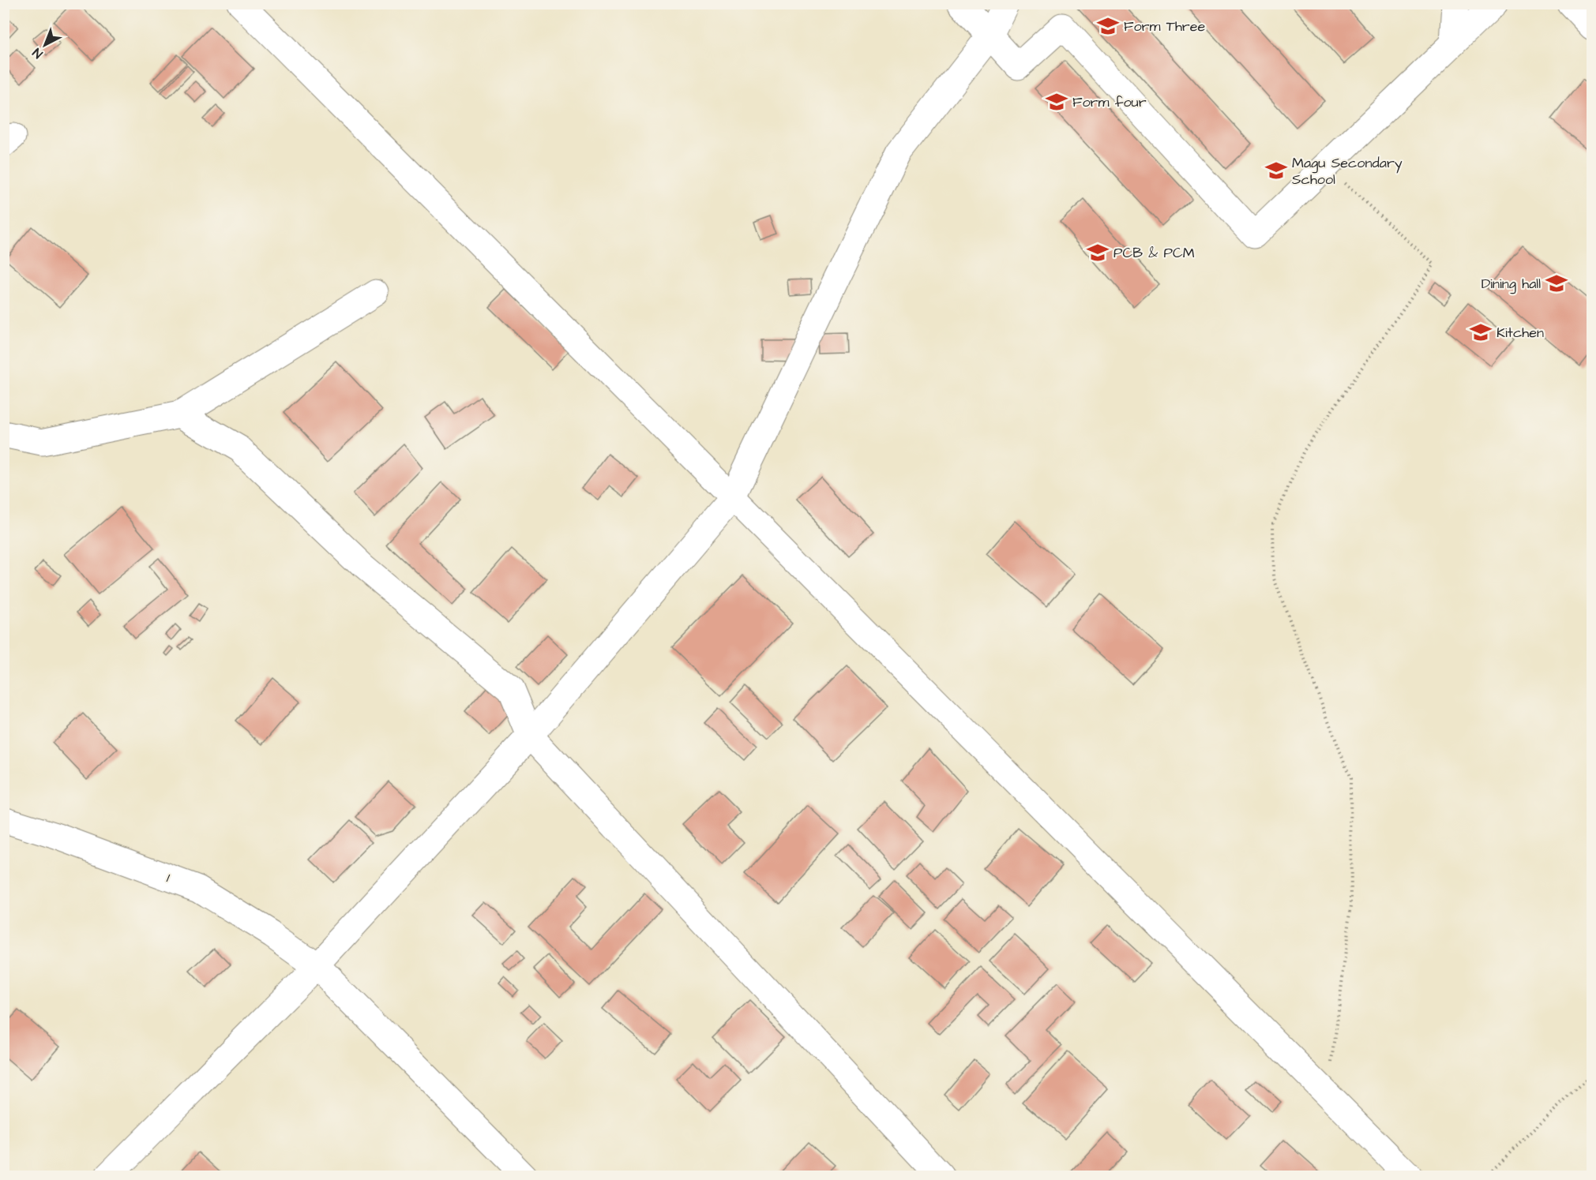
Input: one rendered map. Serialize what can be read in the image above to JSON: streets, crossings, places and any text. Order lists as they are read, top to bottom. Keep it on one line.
{"streets":{"street":["1"]},"places":{"school or university":["Form Three","Form four","Magu Secondary School","PCB & PCM","Dining hall","Kitchen"]},"north":"bottom left"}
